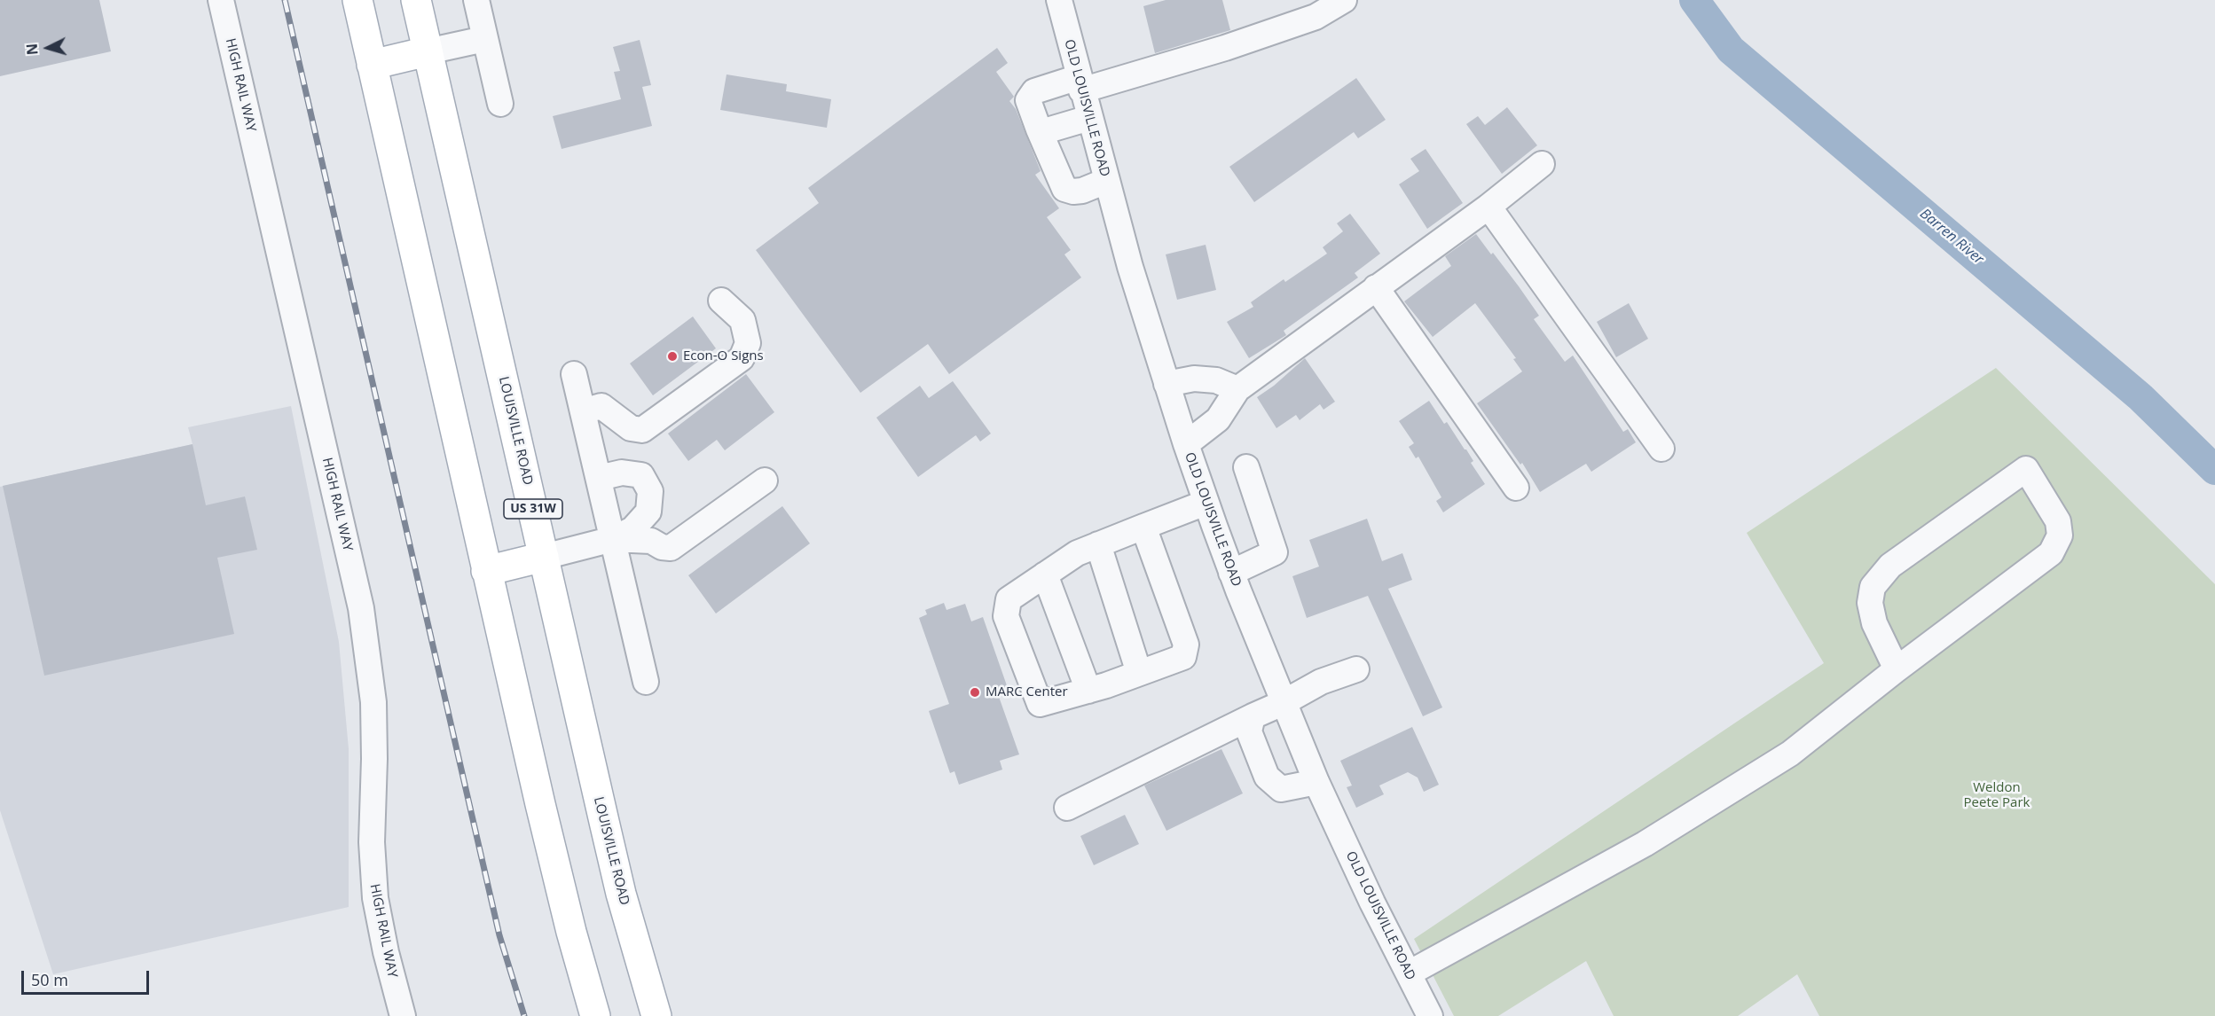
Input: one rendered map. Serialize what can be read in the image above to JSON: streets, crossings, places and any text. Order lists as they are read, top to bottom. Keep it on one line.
{"streets":{"main road":["LOUISVILLE ROAD","US 31W"],"street":["HIGH RAIL WAY","OLD LOUISVILLE ROAD"]},"water":["Barren River"],"parks":["Weldon Peete Park"],"places":["Econ-O Signs","MARC Center"],"scale_bar":"50 m","north":"left"}
